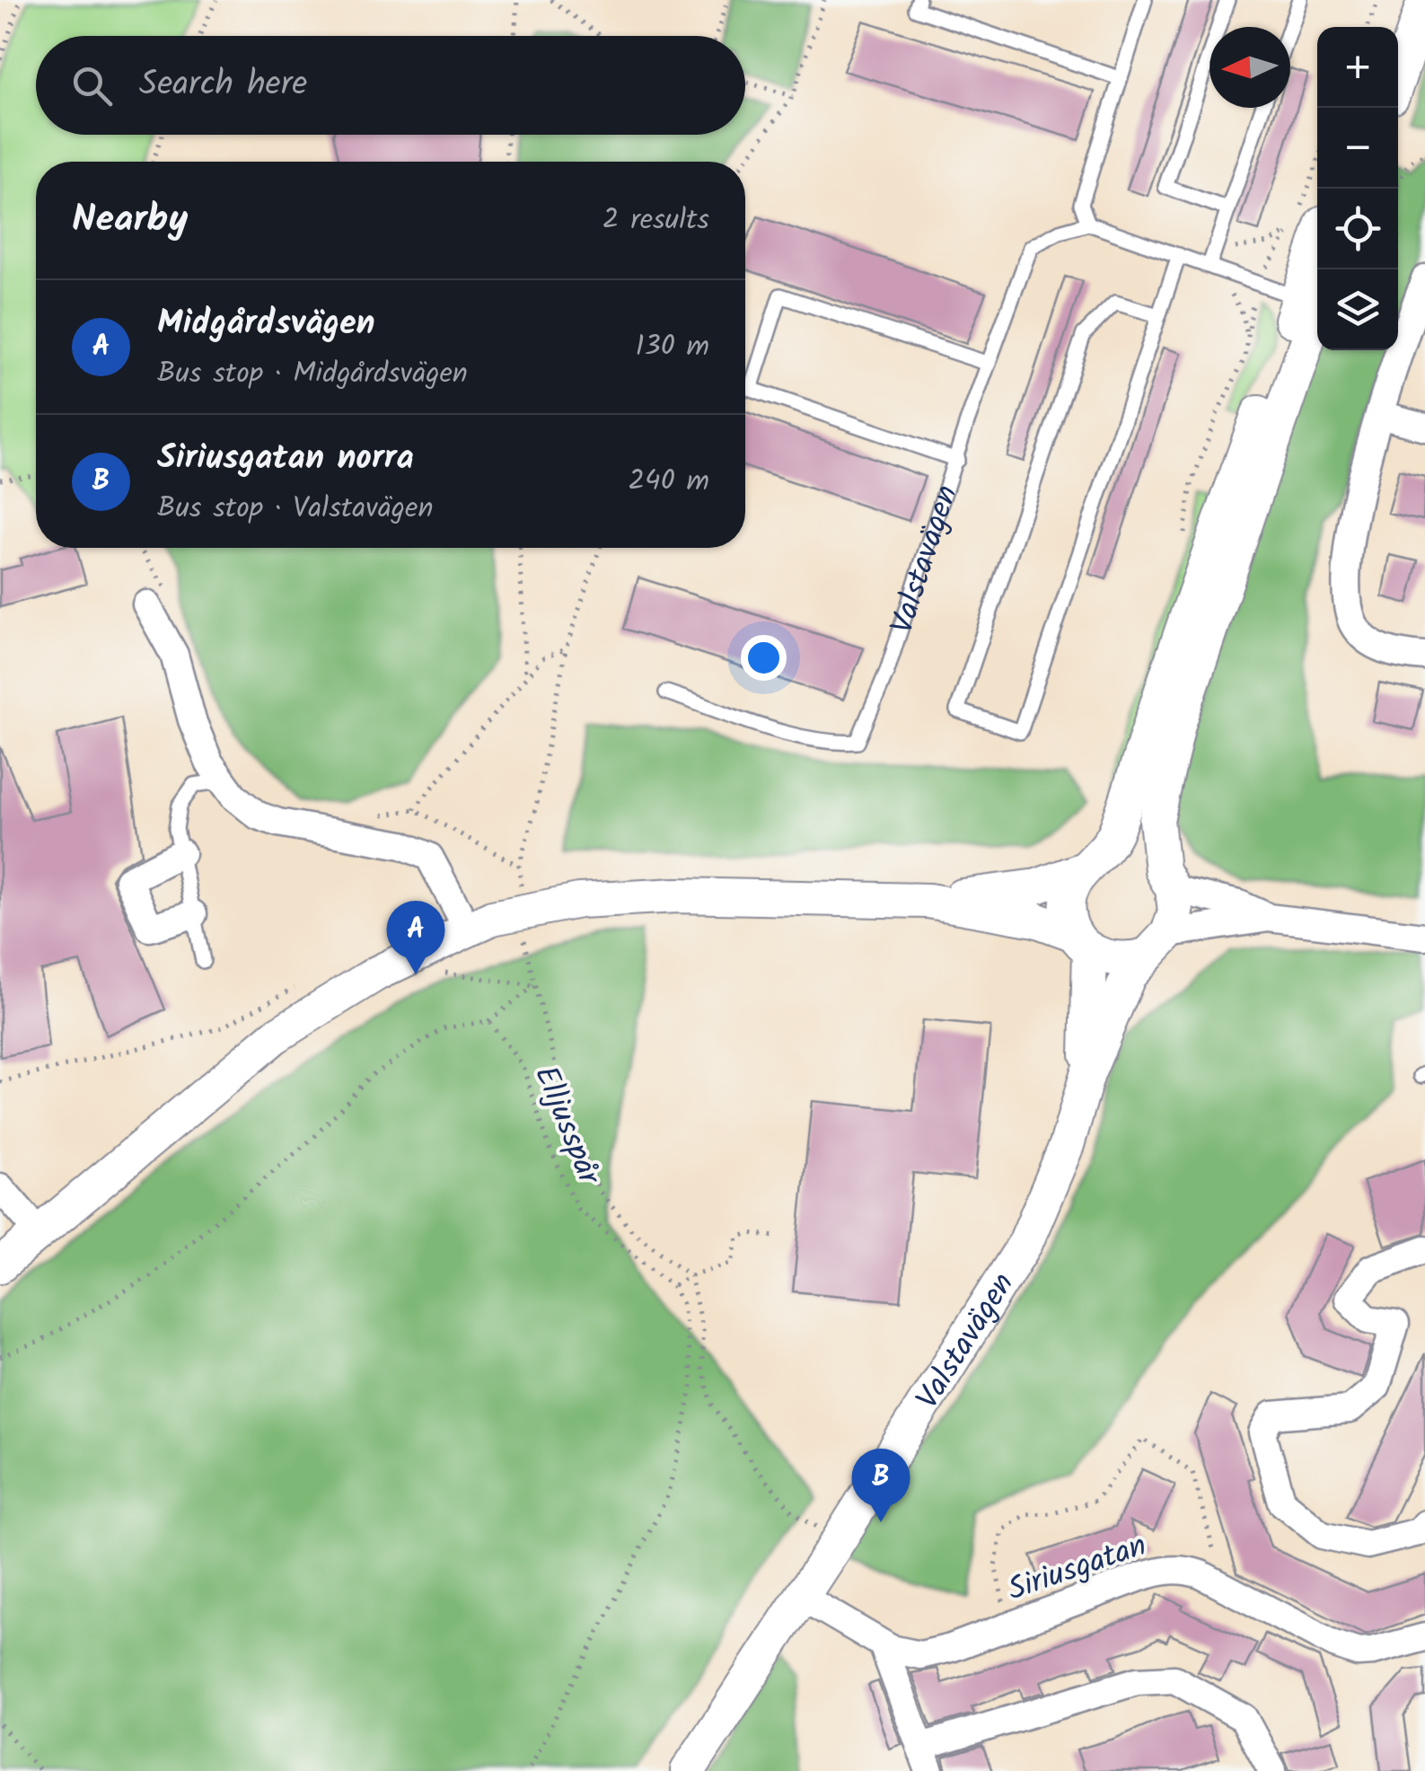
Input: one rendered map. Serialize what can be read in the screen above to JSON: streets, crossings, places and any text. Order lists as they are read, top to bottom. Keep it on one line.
{"streets":{"street":["Valstavägen","Siriusgatan"],"path":["Elljusspår"]},"crossings":[["Valstavägen","Siriusgatan"]],"north":"left","page":{"map_buttons":["+","−"],"search":"Search here","heading":["Nearby","2 results"],"list":[{"mark":"A","name":"Midgårdsvägen","note":"Bus stop · Midgårdsvägen","value":"130 m"},{"mark":"B","name":"Siriusgatan norra","note":"Bus stop · Valstavägen","value":"240 m"}],"pins":["A","B"]}}
